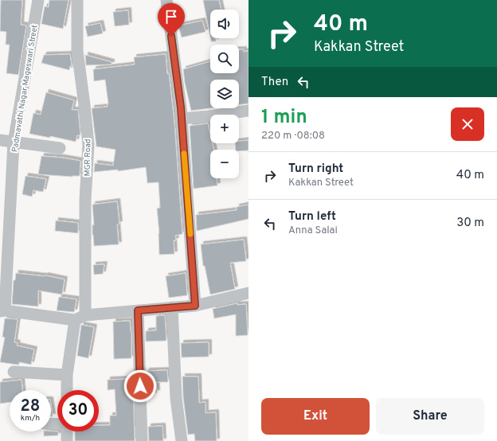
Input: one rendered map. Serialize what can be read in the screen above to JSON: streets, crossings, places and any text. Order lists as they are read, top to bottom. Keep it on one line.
{"streets":{"street":["Padmavathi Nagar Mageswari Street","MGR Road"]},"page":{"turn":["40 m","Kakkan Street"],"map_buttons":["+","−"],"then":"Then","heading":["1 min","220 m · 08:08"],"list":[{"name":"Turn right","note":"Kakkan Street","value":"40 m"},{"name":"Turn left","note":"Anna Salai","value":"30 m"}],"speed":"28 km/h","limit":"30","buttons":["Exit","Share"]}}
